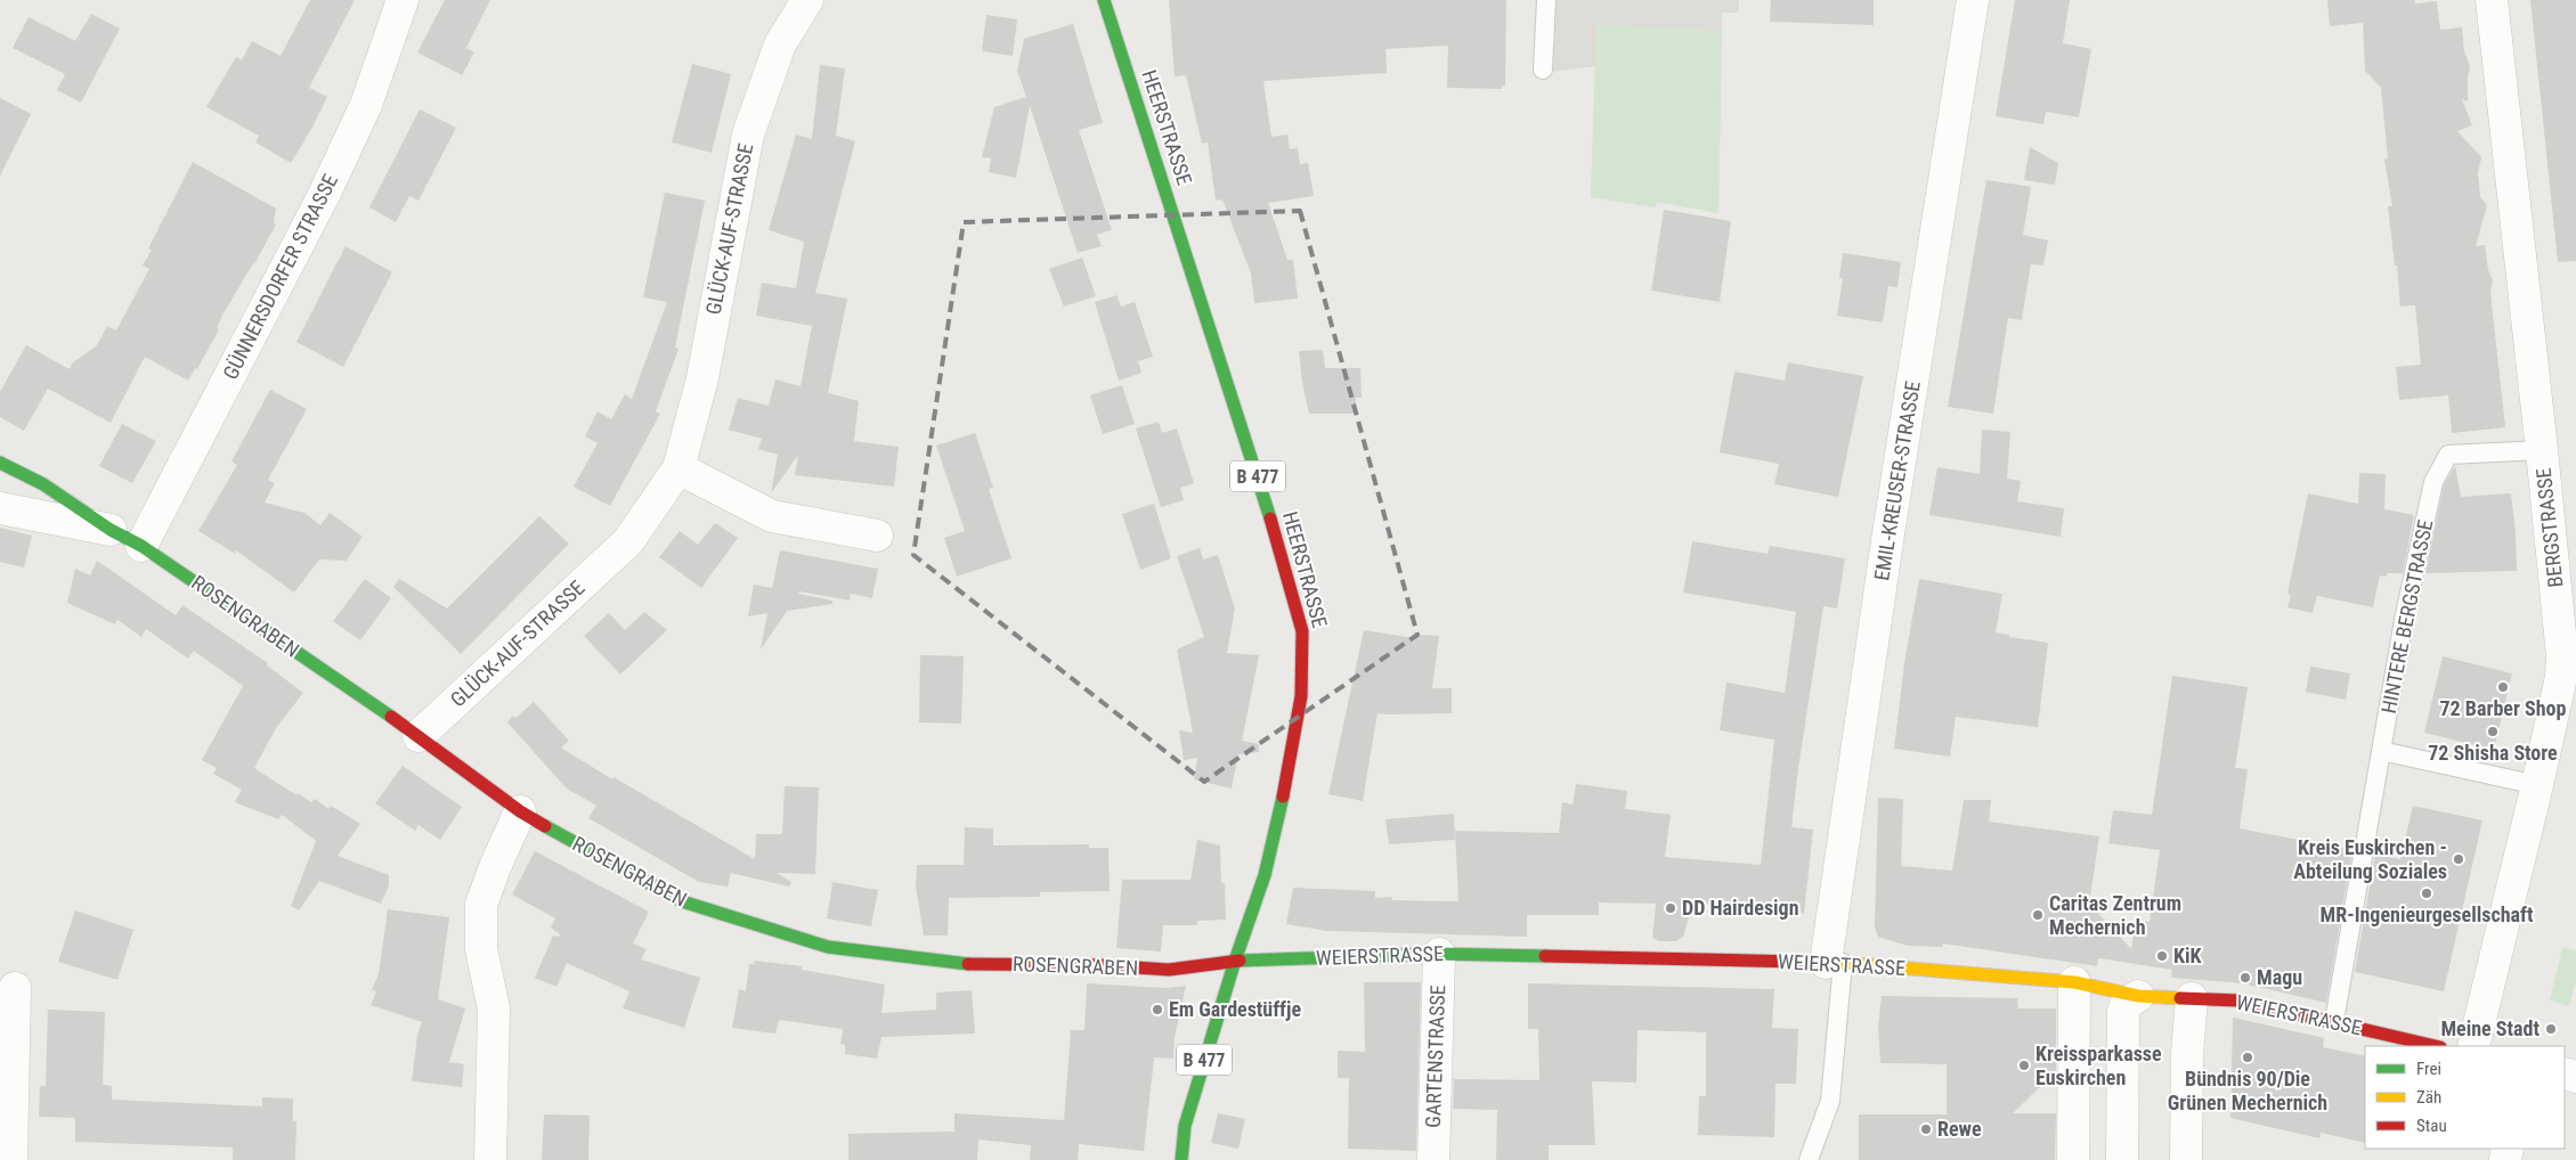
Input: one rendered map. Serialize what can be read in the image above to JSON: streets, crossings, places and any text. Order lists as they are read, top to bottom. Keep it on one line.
{"streets":{"street":["HEERSTRASSE","GLÜCK-AUF-STRASSE","GÜNNERSDORFER STRASSE","B 477","EMIL-KREUSER-STRASSE","BERGSTRASSE","ROSENGRABEN","WEIERSTRASSE","GARTENSTRASSE"],"lane":["HINTERE BERGSTRASSE"]},"crossings":[["HEERSTRASSE","B 477"],["HEERSTRASSE","ROSENGRABEN"],["HEERSTRASSE","WEIERSTRASSE"],["GLÜCK-AUF-STRASSE","ROSENGRABEN"],["GÜNNERSDORFER STRASSE","ROSENGRABEN"],["B 477","ROSENGRABEN"],["B 477","WEIERSTRASSE"],["EMIL-KREUSER-STRASSE","WEIERSTRASSE"],["BERGSTRASSE","HINTERE BERGSTRASSE"],["ROSENGRABEN","WEIERSTRASSE"],["HINTERE BERGSTRASSE","WEIERSTRASSE"],["WEIERSTRASSE","GARTENSTRASSE"]],"places":["72 Barber Shop","72 Shisha Store","Kreis Euskirchen - Abteilung Soziales","MR-Ingenieurgesellschaft","DD Hairdesign","Caritas Zentrum Mechernich","KiK","Magu","Em Gardestüffje","Meine Stadt","Bündnis 90/Die Grünen Mechernich","Kreissparkasse Euskirchen","Rewe"],"legend":["Frei","Zäh","Stau"]}
